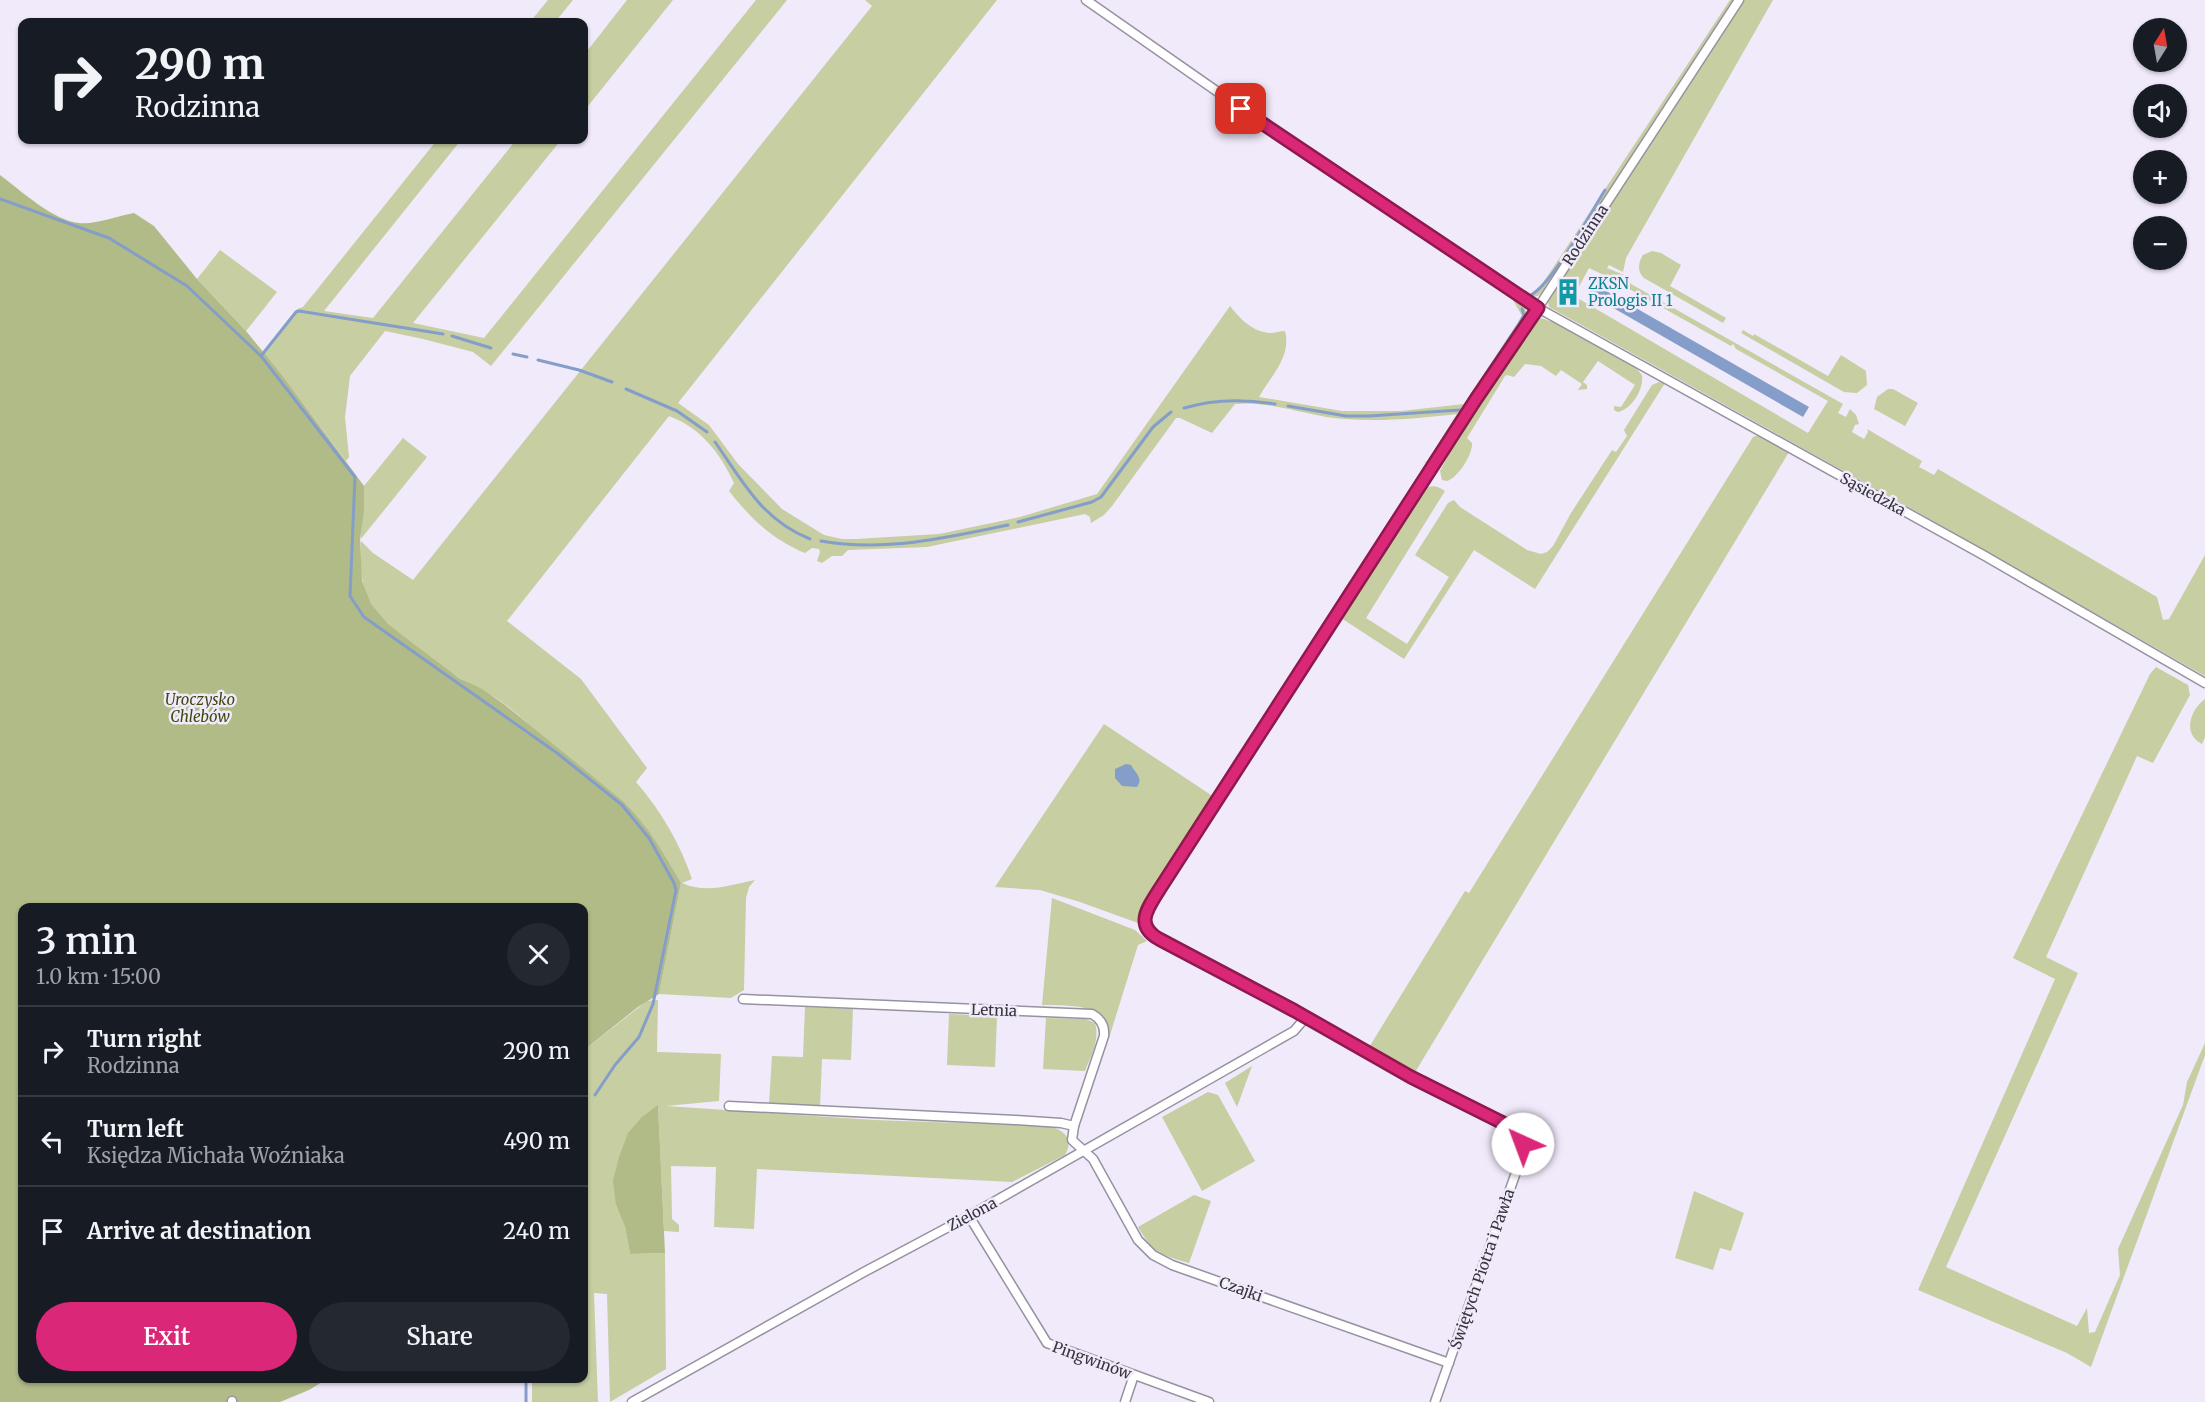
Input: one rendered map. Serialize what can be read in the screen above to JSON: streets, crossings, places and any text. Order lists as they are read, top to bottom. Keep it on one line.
{"streets":{"street":["Rodzinna","Sąsiedzka","Letnia","Zielona","Świętych Piotra i Pawła","Czajki","Pingwinów"]},"crossings":[["Rodzinna","Sąsiedzka"],["Rodzinna","Zielona"],["Rodzinna","Świętych Piotra i Pawła"],["Zielona","Świętych Piotra i Pawła"],["Zielona","Czajki"],["Zielona","Pingwinów"],["Świętych Piotra i Pawła","Czajki"]],"parks":["Uroczysko Chlebów"],"places":{"building":["ZKSN Prologis II 1"]},"north":"top","page":{"map_buttons":["+","−"],"turn":["290 m","Rodzinna"],"heading":["3 min","1.0 km · 15:00"],"list":[{"name":"Turn right","note":"Rodzinna","value":"290 m"},{"name":"Turn left","note":"Księdza Michała Woźniaka","value":"490 m"},{"name":"Arrive at destination","value":"240 m"}],"buttons":["Exit","Share"]}}
